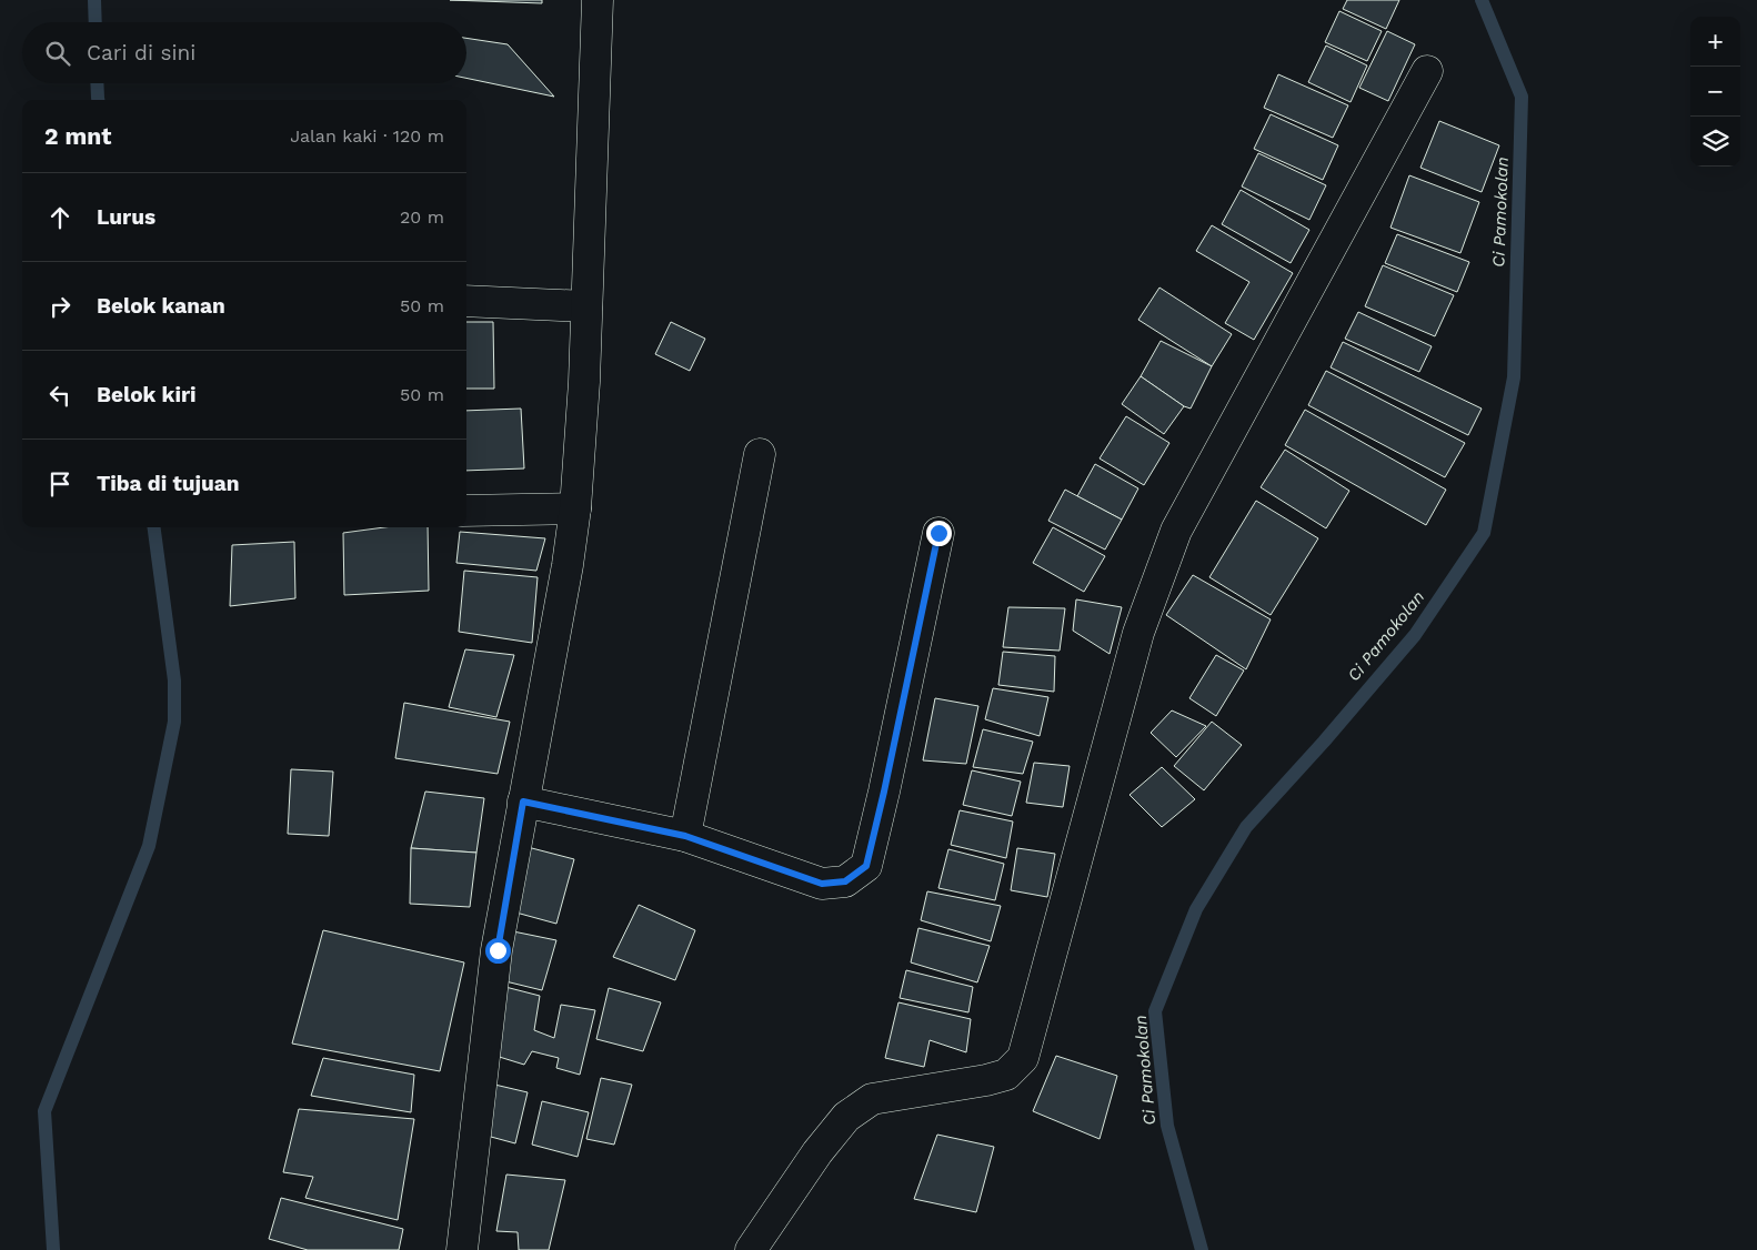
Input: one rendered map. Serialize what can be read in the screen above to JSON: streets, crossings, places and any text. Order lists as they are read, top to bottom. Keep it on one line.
{"water":["Ci Pamokolan"],"page":{"map_buttons":["+","−"],"search":"Cari di sini","heading":["2 mnt","Jalan kaki · 120 m"],"list":[["Lurus","20 m"],["Belok kanan","50 m"],["Belok kiri","50 m"],"Tiba di tujuan"]}}
